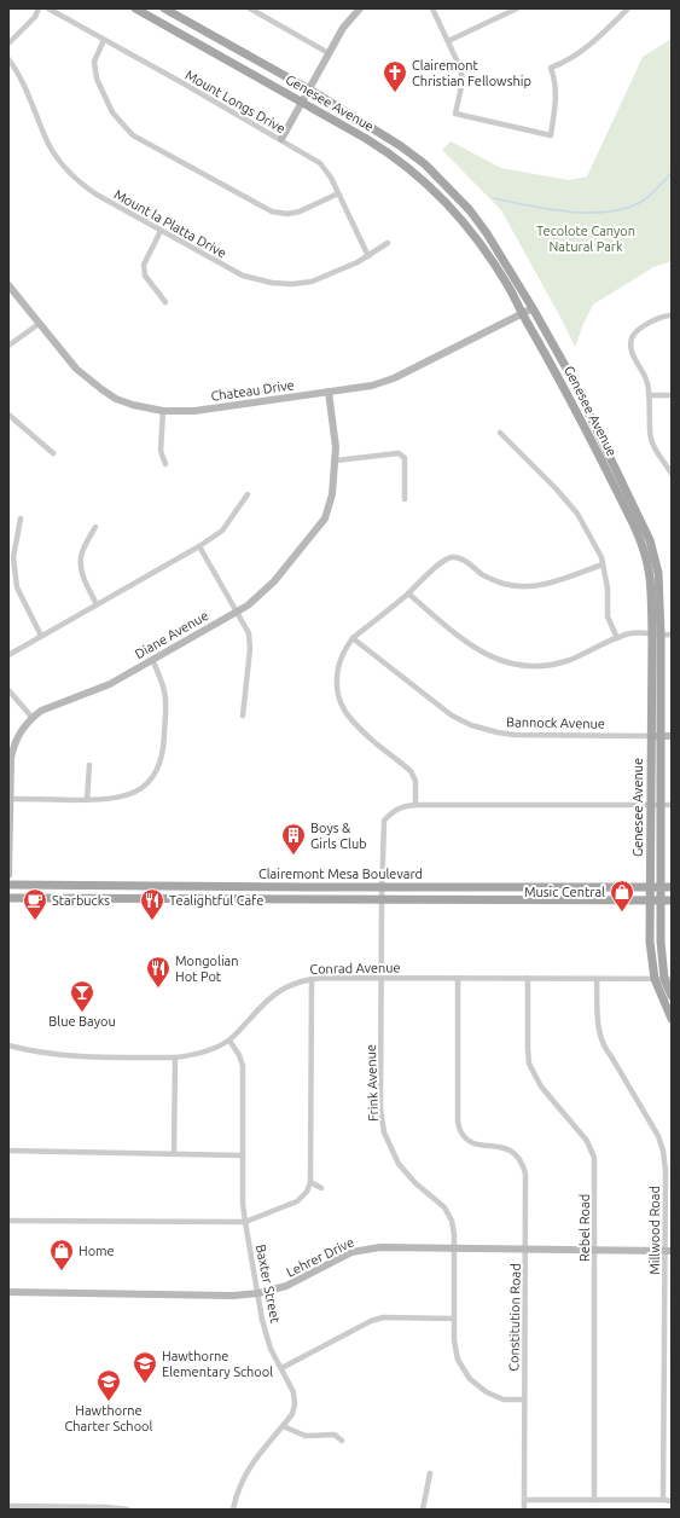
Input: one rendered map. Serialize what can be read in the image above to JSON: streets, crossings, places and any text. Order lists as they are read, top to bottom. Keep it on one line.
{"streets":{"main road":["Genesee Avenue","Clairemont Mesa Boulevard"],"street":["Mount Longs Drive","Mount la Platta Drive","Chateau Drive","Diane Avenue","Bannock Avenue","Conrad Avenue","Frink Avenue","Rebel Road","Millwood Road","Lehrer Drive","Baxter Street","Constitution Road"]},"crossings":[["Mount Longs Drive","Mount la Platta Drive"],["Genesee Avenue","Chateau Drive"],["Genesee Avenue","Bannock Avenue"],["Genesee Avenue","Clairemont Mesa Boulevard"],["Genesee Avenue","Conrad Avenue"],["Genesee Avenue","Frink Avenue"],["Chateau Drive","Diane Avenue"],["Clairemont Mesa Boulevard","Frink Avenue"],["Conrad Avenue","Frink Avenue"],["Conrad Avenue","Rebel Road"],["Conrad Avenue","Millwood Road"],["Conrad Avenue","Baxter Street"],["Conrad Avenue","Constitution Road"],["Frink Avenue","Lehrer Drive"],["Frink Avenue","Constitution Road"],["Rebel Road","Lehrer Drive"],["Millwood Road","Lehrer Drive"],["Lehrer Drive","Baxter Street"],["Lehrer Drive","Constitution Road"]],"parks":["Tecolote Canyon Natural Park"],"places":{"church":["Clairemont Christian Fellowship"],"building":["Boys & Girls Club"],"shop":["Music Central","Home"],"cafe":["Starbucks"],"restaurant":["Tealightful Cafe","Mongolian Hot Pot"],"bar":["Blue Bayou"],"school or university":["Hawthorne Elementary School","Hawthorne Charter School"]}}
